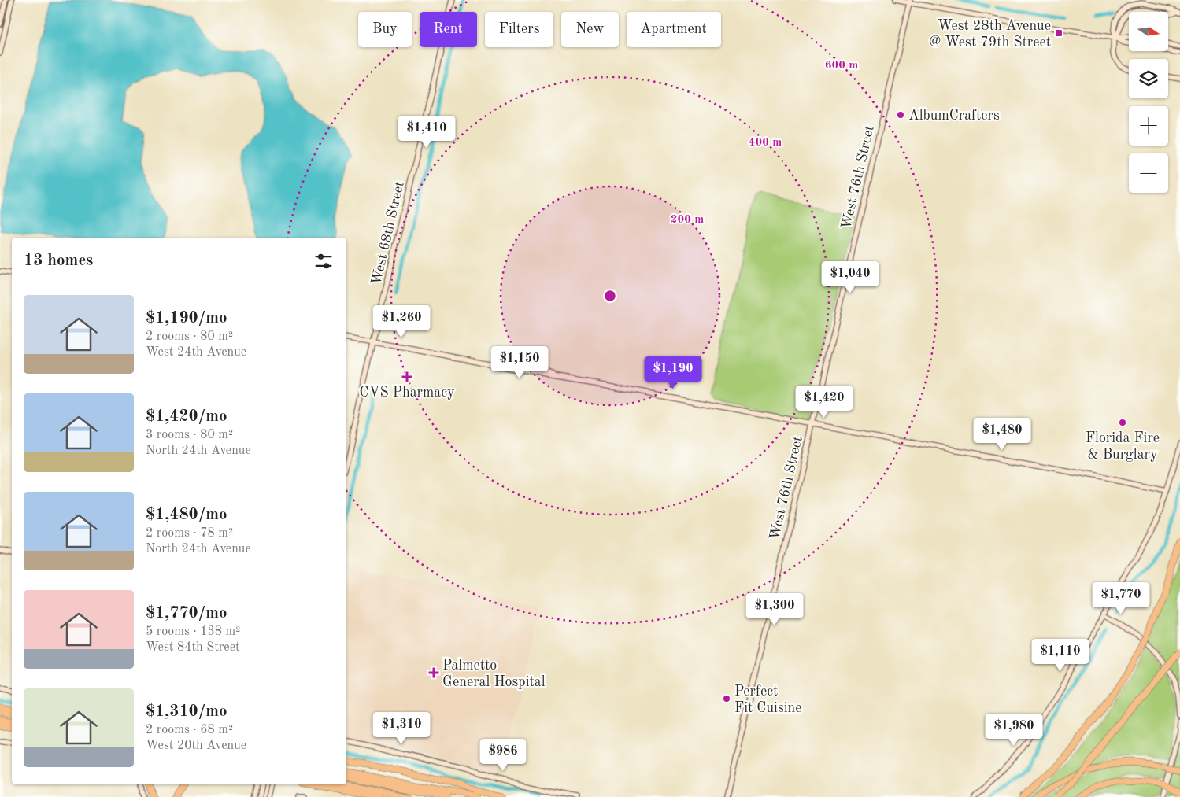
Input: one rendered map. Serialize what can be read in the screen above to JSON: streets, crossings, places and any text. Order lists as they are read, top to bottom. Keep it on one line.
{"streets":{"street":["West 76th Street","West 68th Street"]},"places":{"transit":["West 28th Avenue @ West 79th Street"],"other":["AlbumCrafters","Florida Fire & Burglary","Perfect Fit Cuisine"],"health":["CVS Pharmacy","Palmetto General Hospital"]},"north":"right","page":{"map_buttons":["+","−"],"chip":["Buy","Rent","Filters","New","Apartment"],"price":["$1,410","$1,040","$1,260","$1,150","$1,190","$1,420","$1,480","$1,770","$1,300","$1,110","$1,310","$1,980","$986"],"heading":"13 homes","list":[{"name":"$1,190/mo","note":"2 rooms · 80 m² · West 24th Avenue"},{"name":"$1,420/mo","note":"3 rooms · 80 m² · North 24th Avenue"},{"name":"$1,480/mo","note":"2 rooms · 78 m² · North 24th Avenue"},{"name":"$1,770/mo","note":"5 rooms · 138 m² · West 84th Street"},{"name":"$1,310/mo","note":"2 rooms · 68 m² · West 20th Avenue"}]},"rings":["600 m","400 m","200 m"]}
